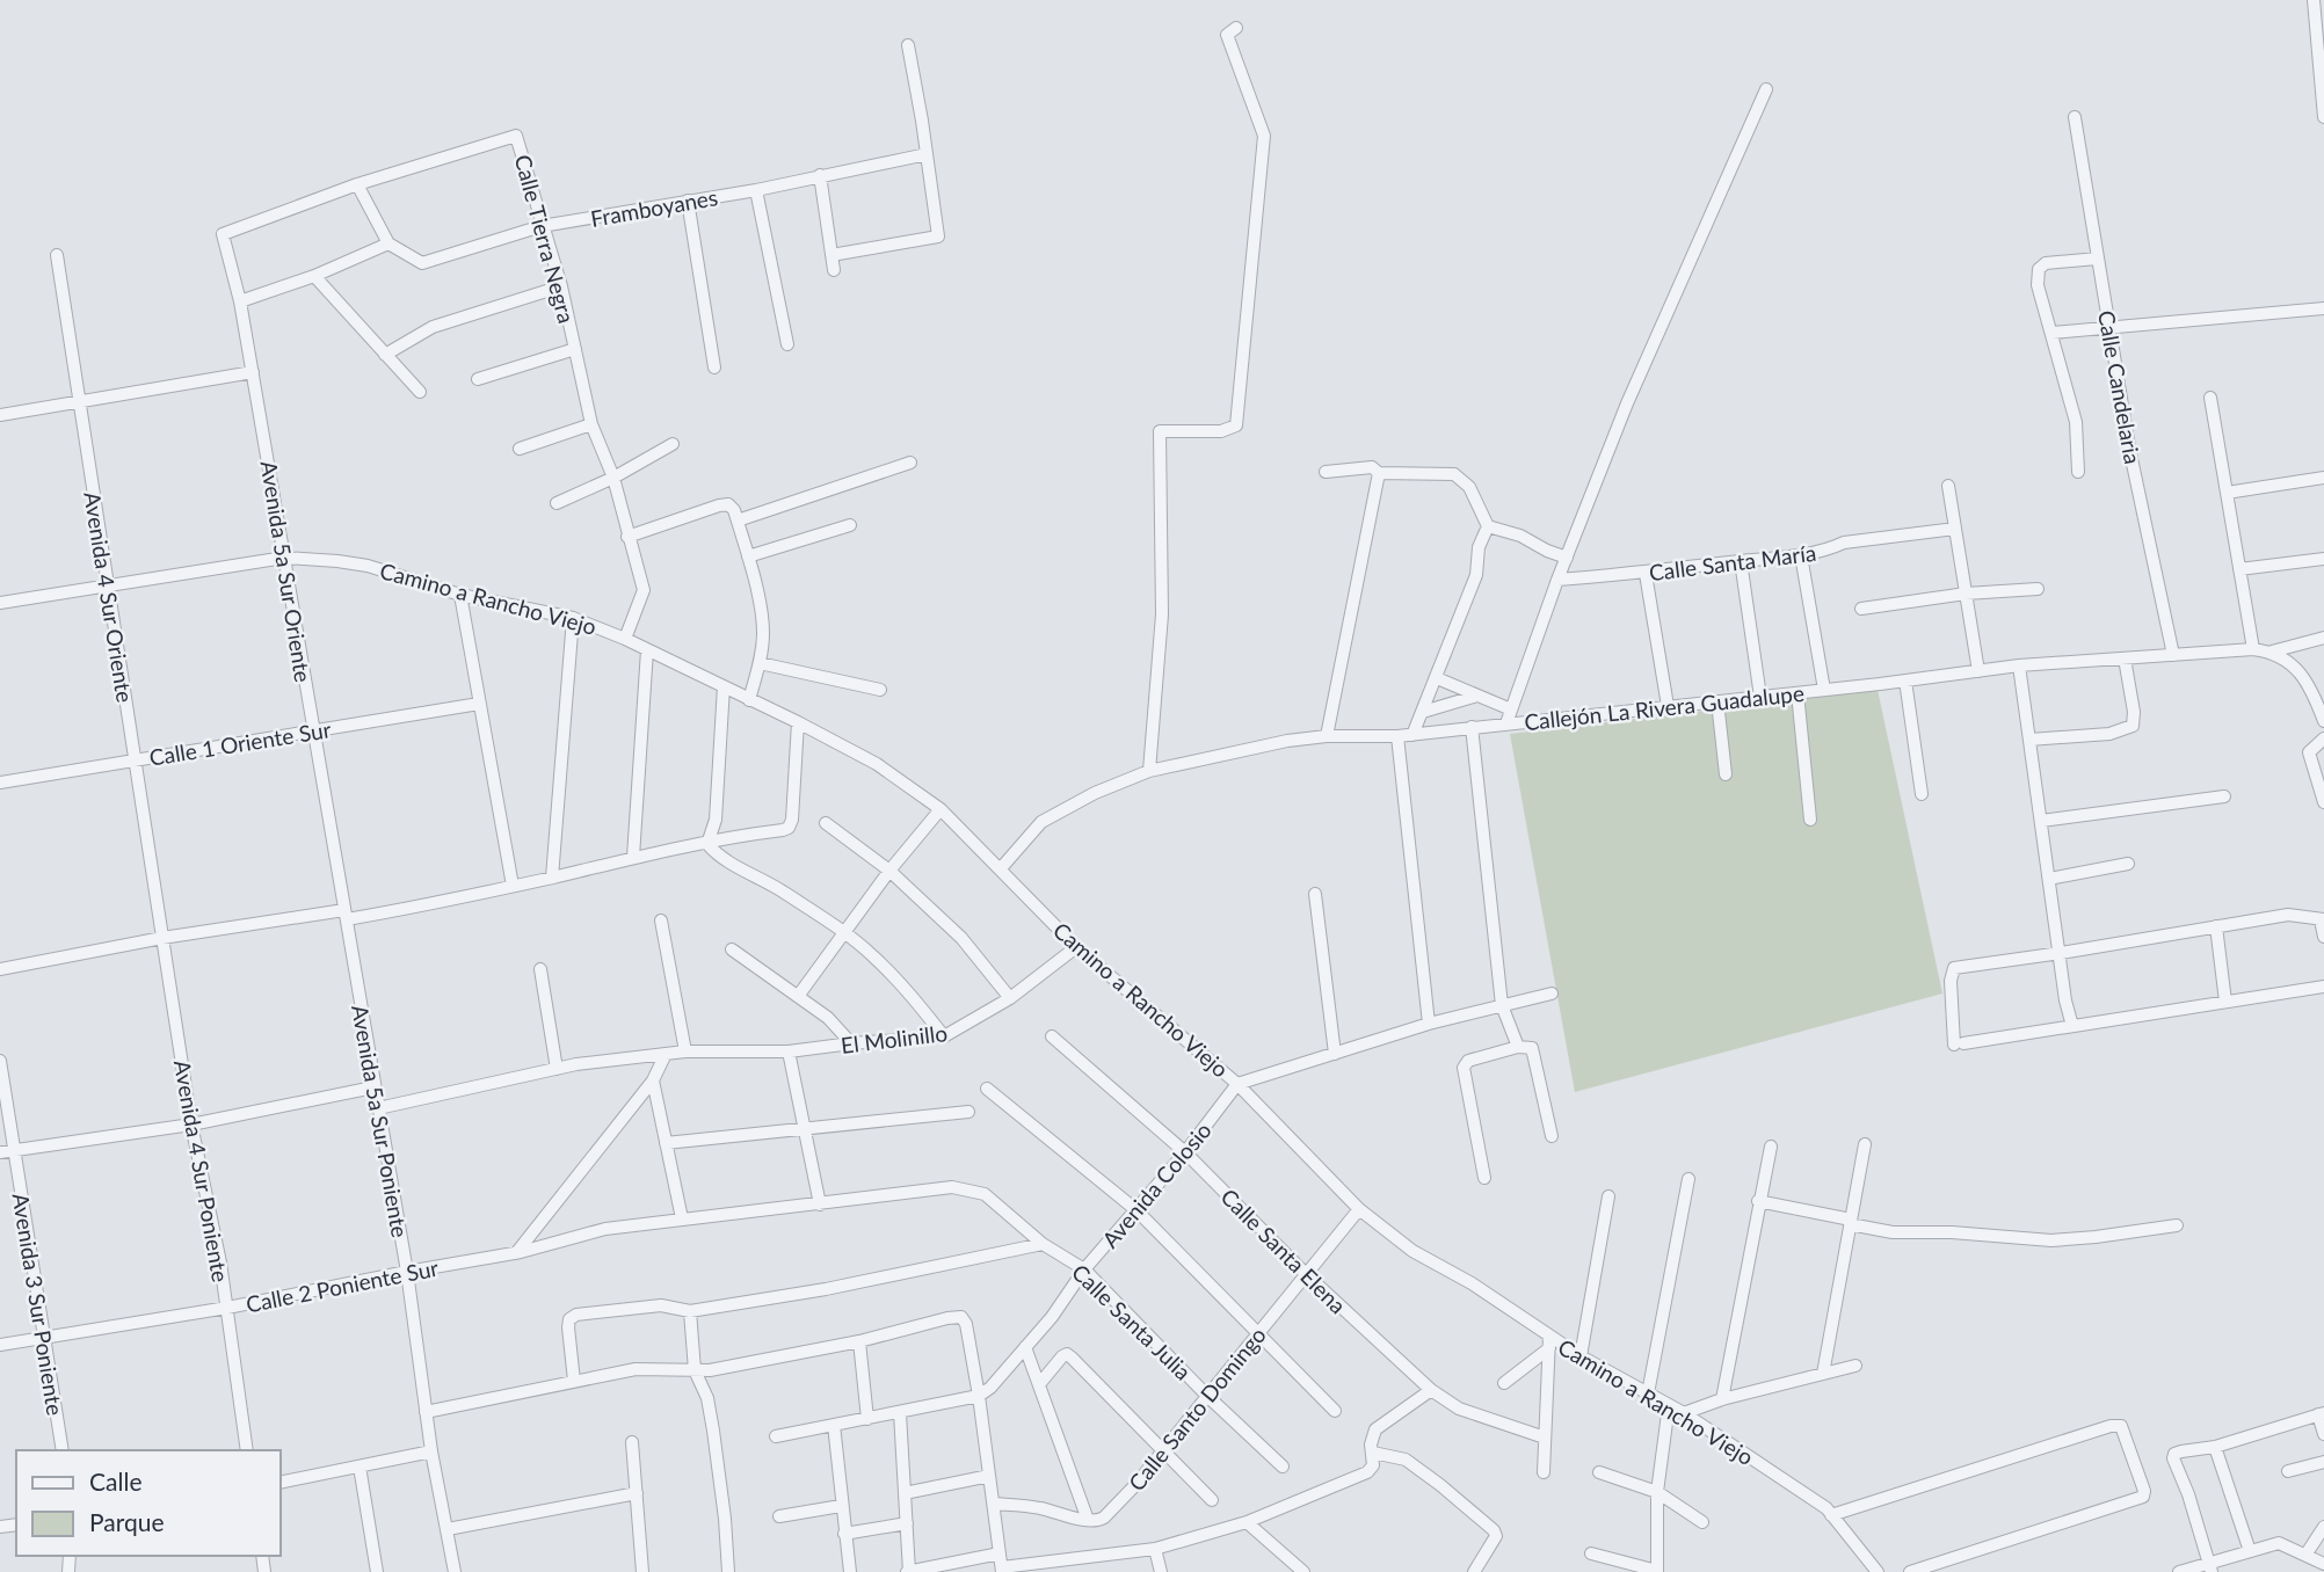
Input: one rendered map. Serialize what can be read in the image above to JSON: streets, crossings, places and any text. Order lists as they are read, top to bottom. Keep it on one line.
{"streets":{"street":["Framboyanes","Calle Tierra Negra","Calle Candelaria","Calle Santa María","Avenida 5a Sur Oriente","Avenida 4 Sur Oriente","Camino a Rancho Viejo","Callejón La Rivera Guadalupe","Calle 1 Oriente Sur","El Molinillo","Avenida 5a Sur Poniente","Avenida 4 Sur Poniente","Avenida Colosio","Calle Santa Elena","Calle 2 Poniente Sur","Avenida 3 Sur Poniente","Calle Santa Julia","Calle Santo Domingo"]},"crossings":[["Framboyanes","Calle Tierra Negra"],["Calle Tierra Negra","Avenida 5a Sur Oriente"],["Calle Tierra Negra","Camino a Rancho Viejo"],["Calle Candelaria","Callejón La Rivera Guadalupe"],["Avenida 5a Sur Oriente","Camino a Rancho Viejo"],["Avenida 5a Sur Oriente","Calle 1 Oriente Sur"],["Avenida 5a Sur Oriente","Avenida 5a Sur Poniente"],["Avenida 4 Sur Oriente","Camino a Rancho Viejo"],["Avenida 4 Sur Oriente","Calle 1 Oriente Sur"],["Avenida 4 Sur Oriente","Avenida 4 Sur Poniente"],["Camino a Rancho Viejo","Callejón La Rivera Guadalupe"],["Camino a Rancho Viejo","El Molinillo"],["Camino a Rancho Viejo","Avenida Colosio"],["Camino a Rancho Viejo","Calle Santo Domingo"],["El Molinillo","Avenida 5a Sur Poniente"],["Avenida 5a Sur Poniente","Calle 2 Poniente Sur"],["Avenida 4 Sur Poniente","Calle 2 Poniente Sur"],["Avenida Colosio","Calle Santa Elena"],["Avenida Colosio","Calle Santa Julia"],["Calle Santa Elena","Calle Santo Domingo"],["Calle 2 Poniente Sur","Avenida 3 Sur Poniente"],["Calle 2 Poniente Sur","Calle Santa Julia"],["Calle Santa Julia","Calle Santo Domingo"]],"legend":["Calle","Parque"]}
